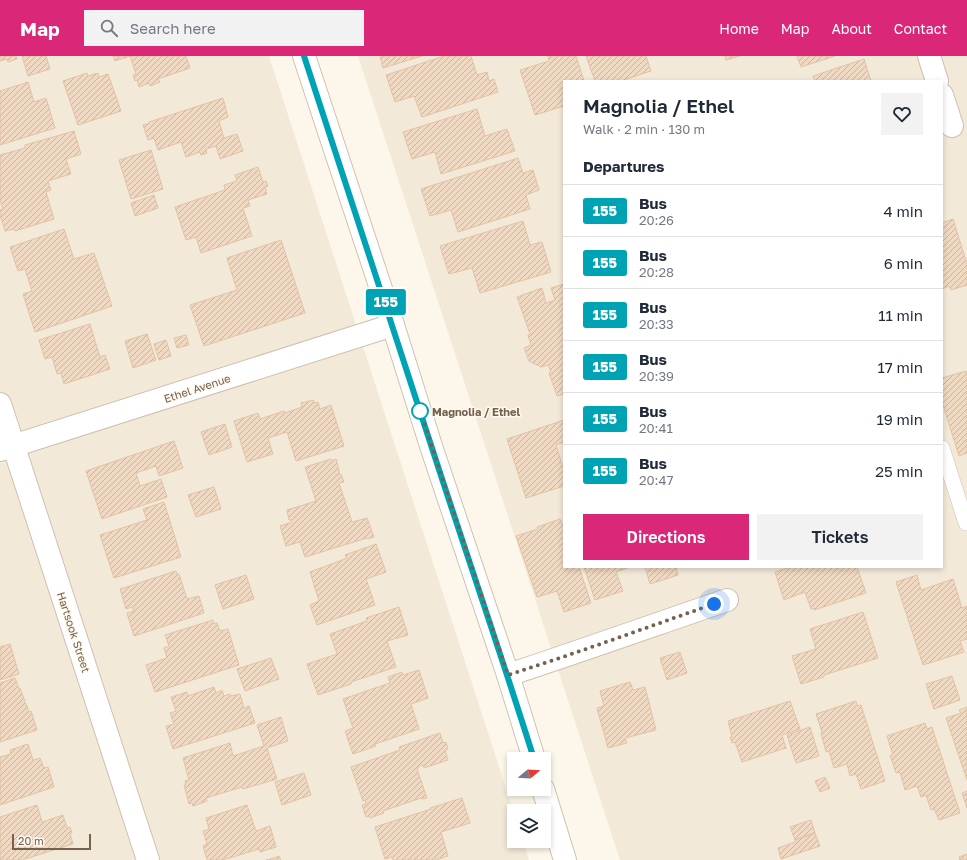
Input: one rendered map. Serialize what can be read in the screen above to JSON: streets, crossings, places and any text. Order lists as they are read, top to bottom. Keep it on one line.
{"streets":{"street":["Ethel Avenue","Hartsook Street"]},"crossings":[["Ethel Avenue","Hartsook Street"]],"places":["Magnolia / Ethel"],"lines":["bus line 155"],"scale_bar":"20 m","north":"right","page":{"header":"Map","search":"Search here","nav":["Home","Map","About","Contact"],"on_map":"155","heading":[["Magnolia / Ethel","Walk · 2 min · 130 m"],"Departures"],"list":[{"mark":"155","name":"Bus","note":"20:26","value":"4 min"},{"mark":"155","name":"Bus","note":"20:28","value":"6 min"},{"mark":"155","name":"Bus","note":"20:33","value":"11 min"},{"mark":"155","name":"Bus","note":"20:39","value":"17 min"},{"mark":"155","name":"Bus","note":"20:41","value":"19 min"},{"mark":"155","name":"Bus","note":"20:47","value":"25 min"}],"buttons":["Directions","Tickets"],"scale":"20 m"}}
